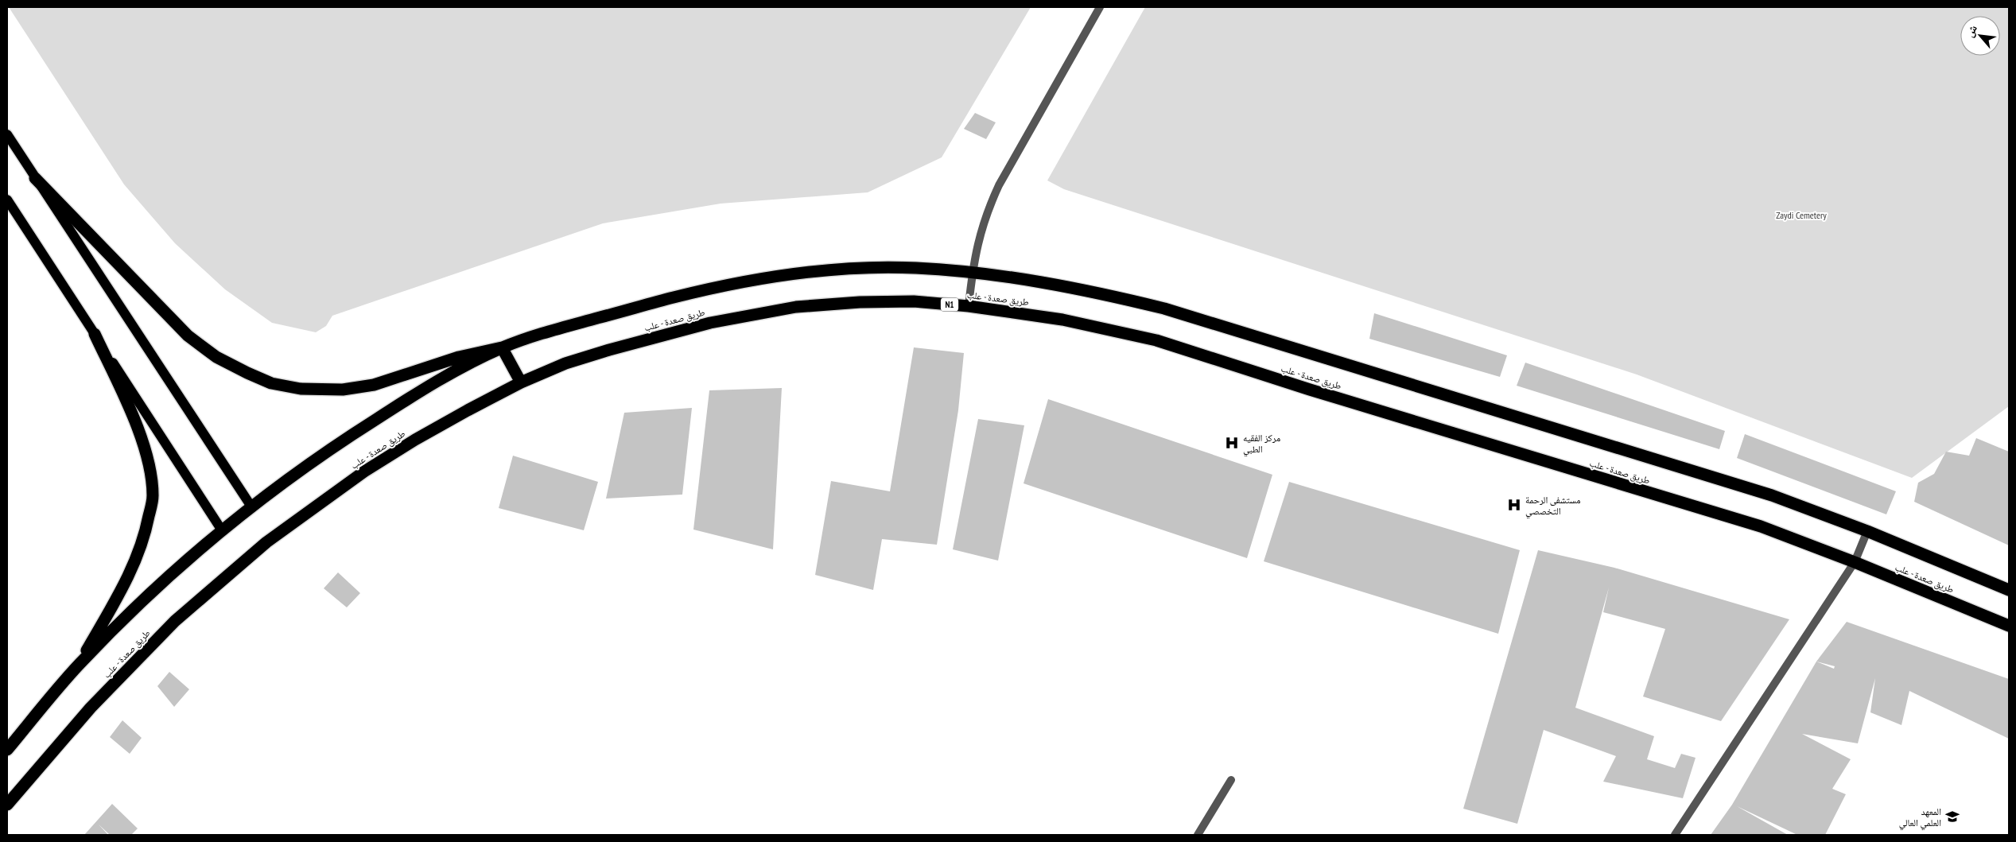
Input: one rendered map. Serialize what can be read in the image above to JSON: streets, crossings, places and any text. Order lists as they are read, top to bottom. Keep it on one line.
{"streets":{"highway":["طريق صعدة - علب","N1"]},"parks":["Zaydi Cemetery"],"places":{"hospital":["مركز الفقيه الطبي","مستشفى الرحمة التخصصي"],"school or university":["المعهد العلمي العالي"]},"north":"top left"}
